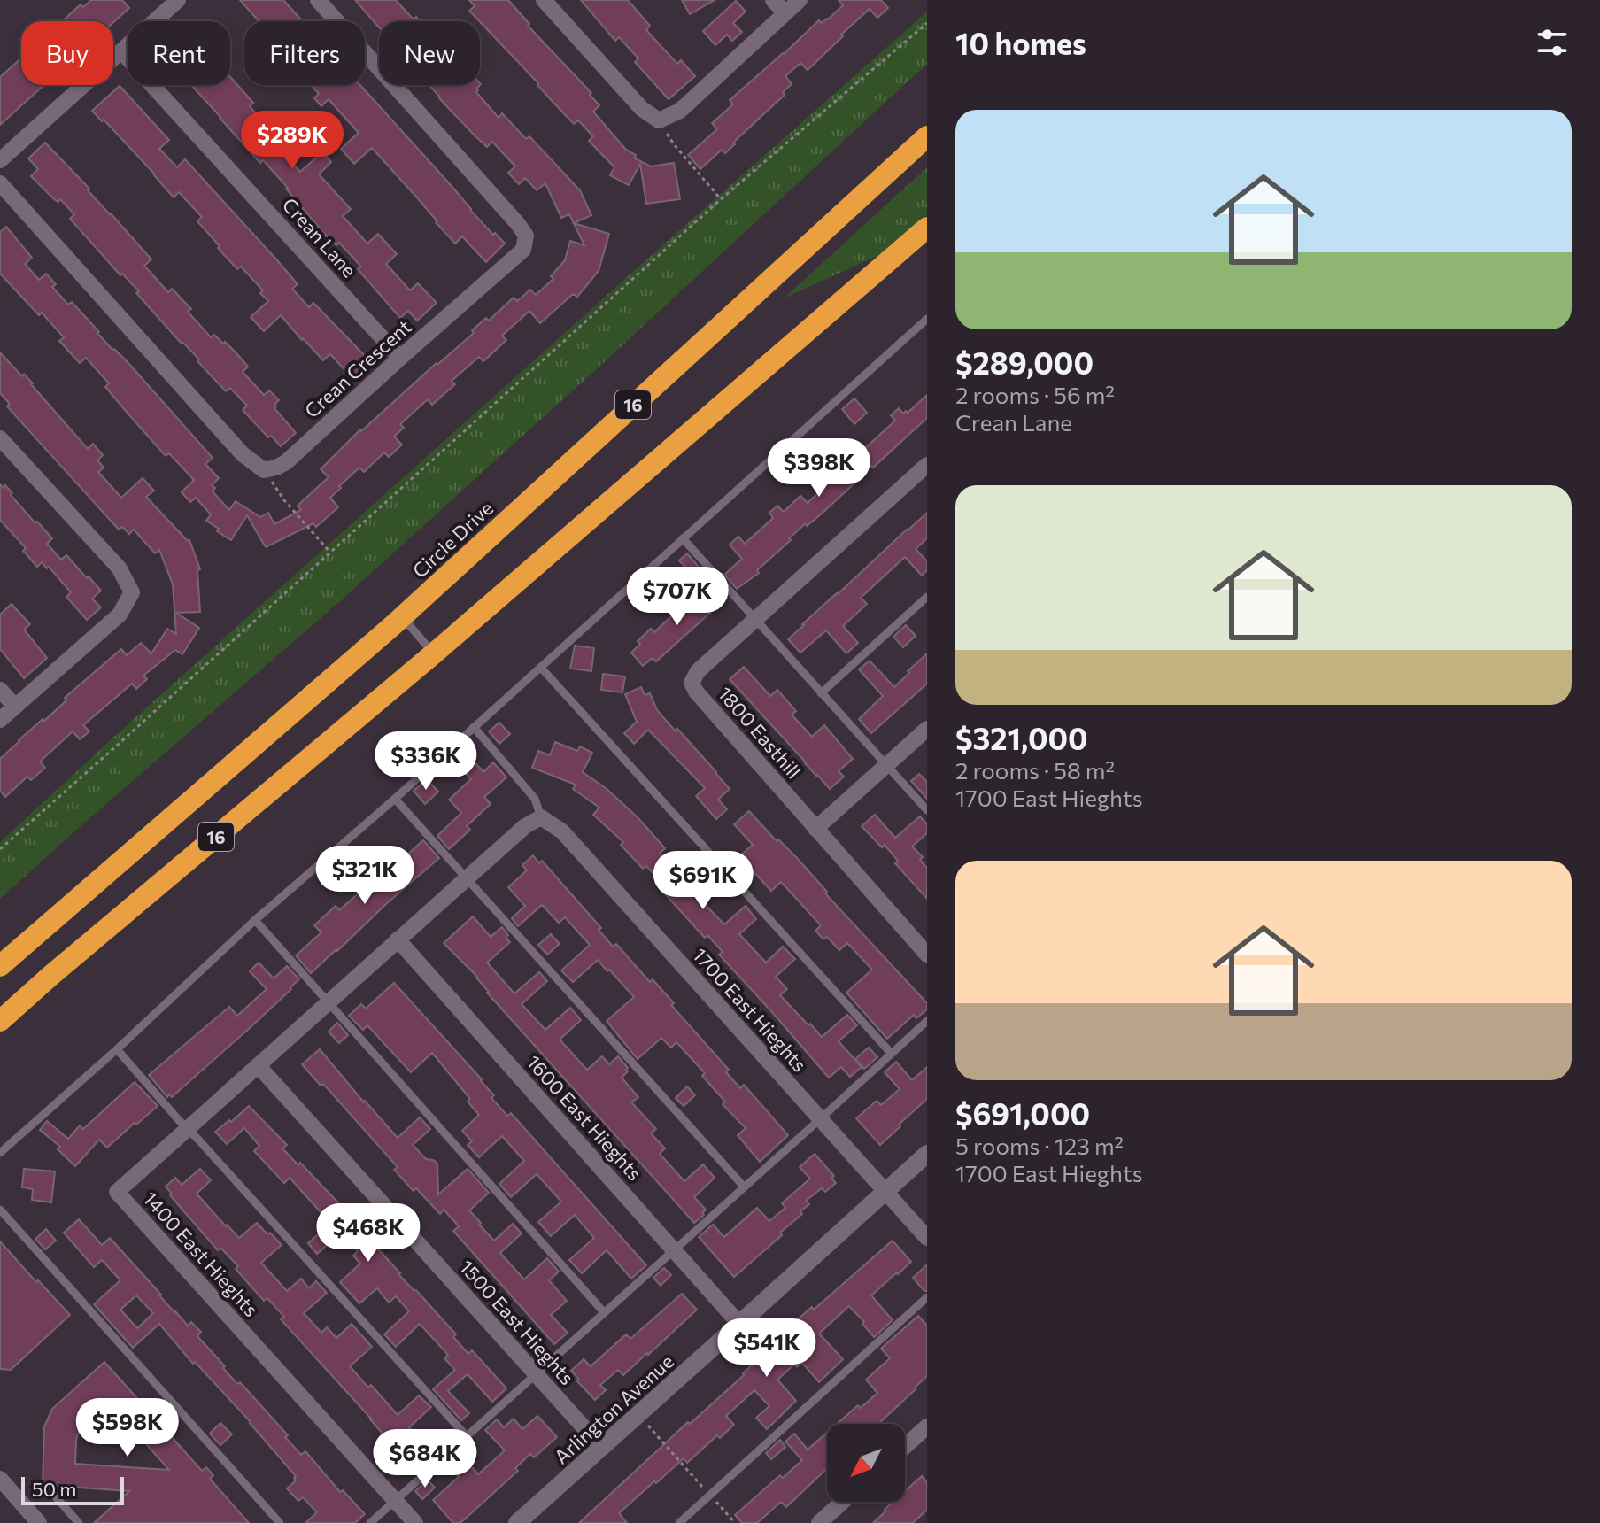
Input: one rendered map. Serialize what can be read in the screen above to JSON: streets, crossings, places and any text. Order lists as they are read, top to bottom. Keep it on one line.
{"streets":{"highway":["16","Circle Drive"],"street":["Crean Lane","Crean Crescent","1800 Easthill","1700 East Hieghts","1600 East Hieghts","1400 East Hieghts","1500 East Hieghts","Arlington Avenue"]},"crossings":[["Crean Lane","Crean Crescent"],["1700 East Hieghts","Arlington Avenue"],["1600 East Hieghts","Arlington Avenue"],["1400 East Hieghts","1500 East Hieghts"],["1500 East Hieghts","Arlington Avenue"]],"scale_bar":"50 m","north":"bottom left","page":{"heading":"10 homes","chip":["Buy","Rent","Filters","New"],"list":[{"name":"$289,000","note":"2 rooms · 56 m² · Crean Lane"},{"name":"$321,000","note":"2 rooms · 58 m² · 1700 East Hieghts"},{"name":"$691,000","note":"5 rooms · 123 m² · 1700 East Hieghts"}],"price":["$289K","$398K","$707K","$336K","$321K","$691K","$468K","$541K","$598K","$684K"],"scale":"50 m"}}
